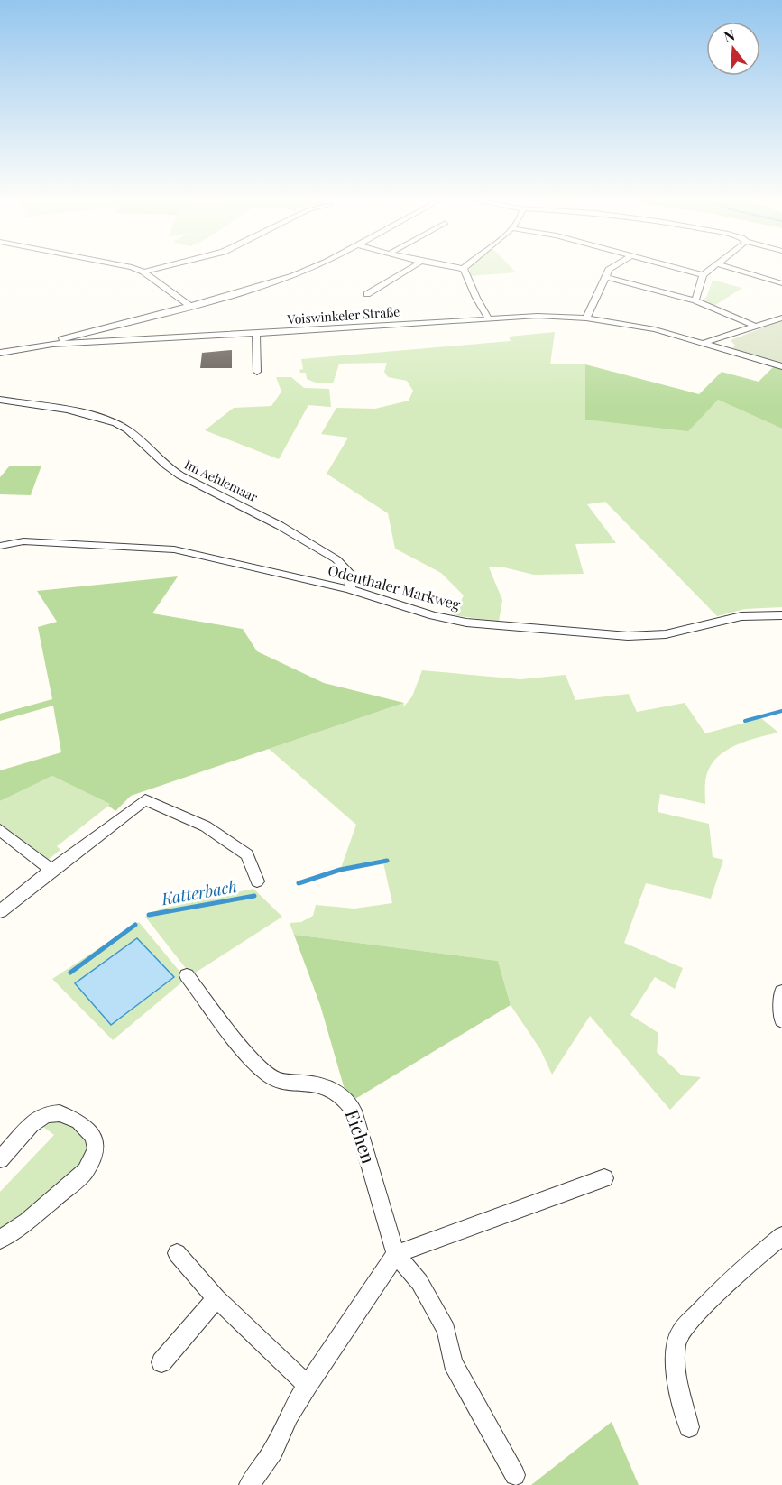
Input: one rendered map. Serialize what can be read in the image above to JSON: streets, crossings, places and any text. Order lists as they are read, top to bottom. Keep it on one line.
{"streets":{"street":["Voiswinkeler Straße","Im Aehlemaar","Odenthaler Markweg","Eichen"]},"crossings":[["Im Aehlemaar","Odenthaler Markweg"]],"water":["Katterbach"],"north":"top"}
